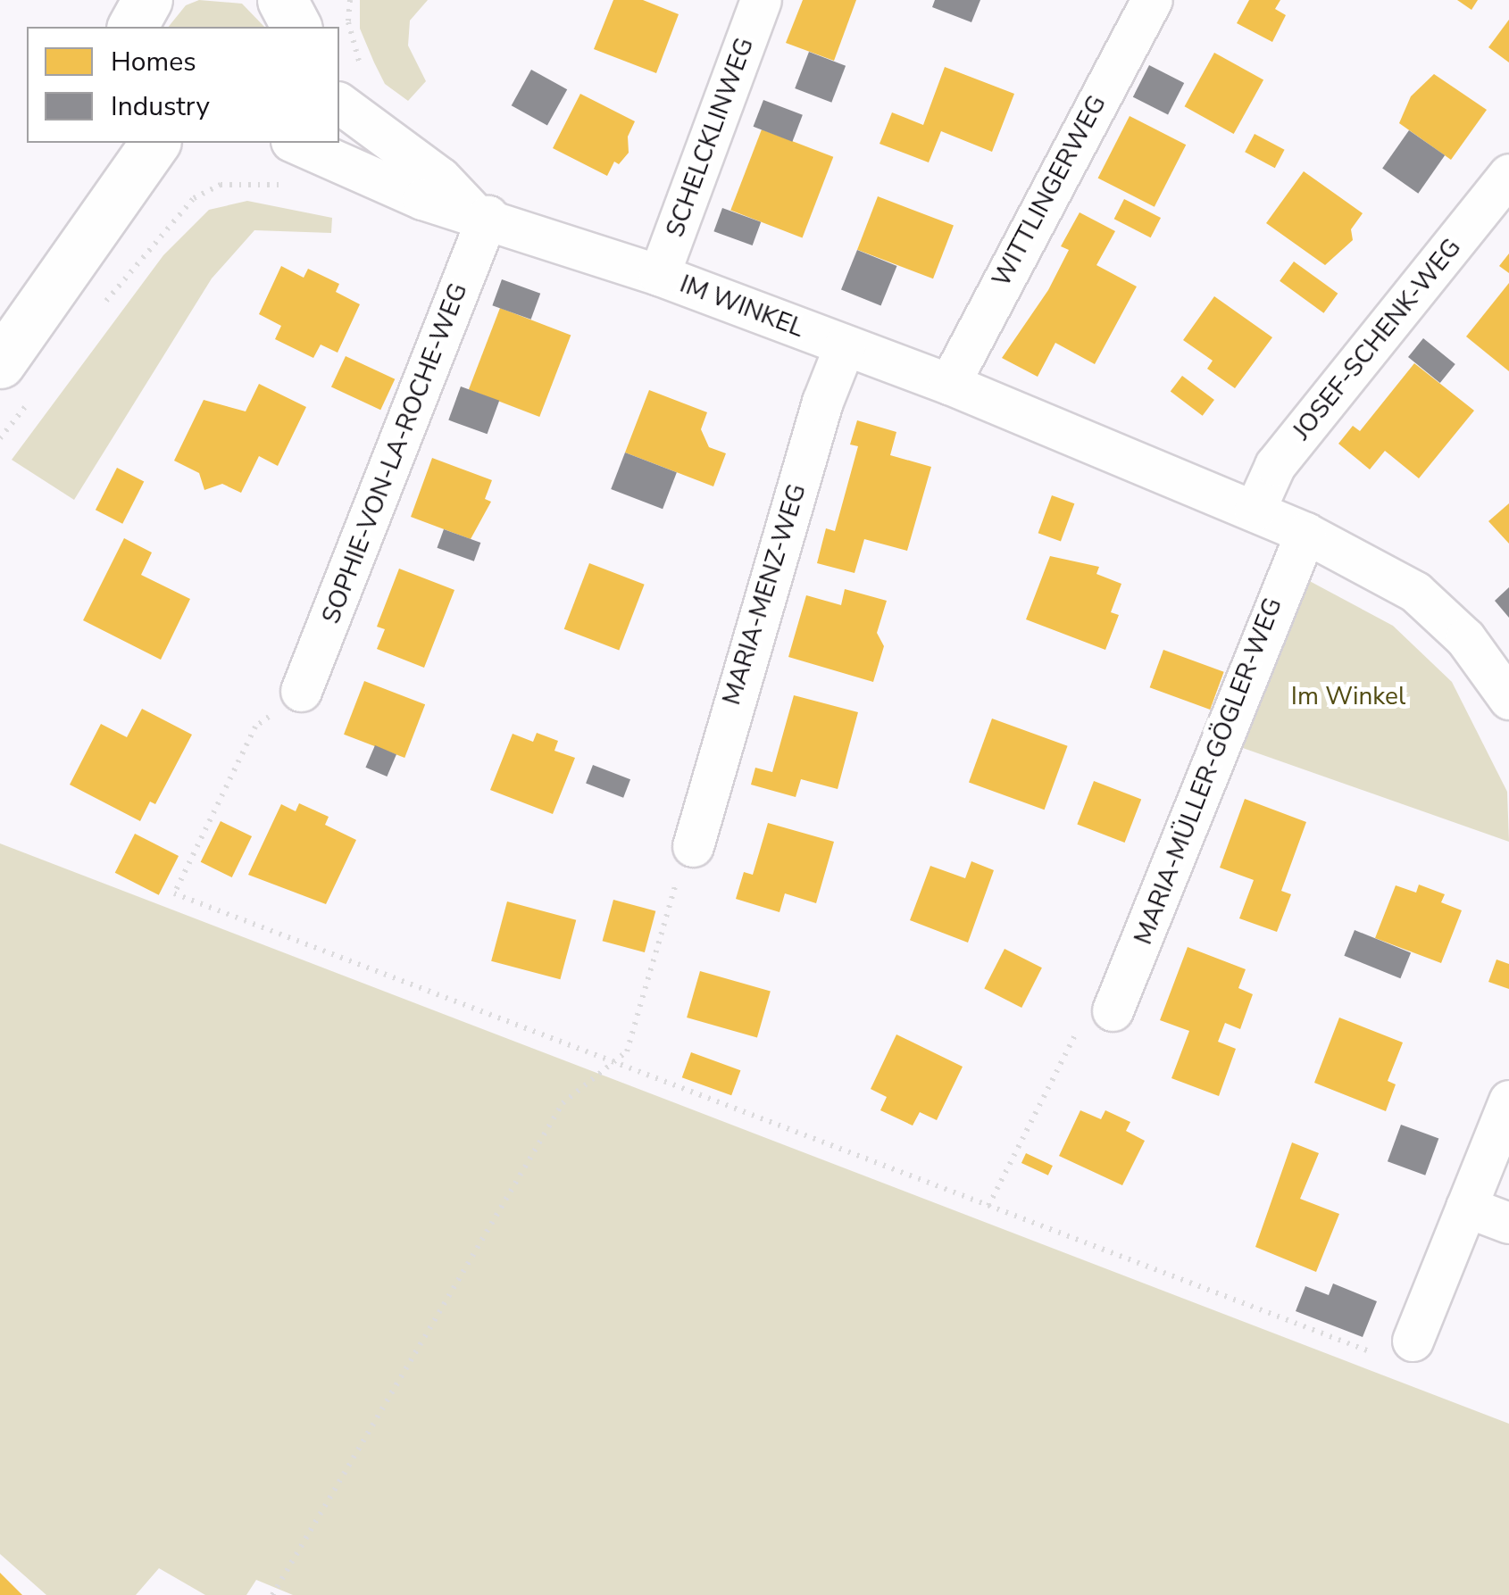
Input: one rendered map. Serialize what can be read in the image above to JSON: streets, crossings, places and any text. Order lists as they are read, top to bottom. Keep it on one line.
{"streets":{"street":["SCHELCKLINWEG","WITTLINGERWEG","IM WINKEL","JOSEF-SCHENK-WEG","SOPHIE-VON-LA-ROCHE-WEG","MARIA-MENZ-WEG","MARIA-MÜLLER-GÖGLER-WEG"]},"crossings":[["SCHELCKLINWEG","IM WINKEL"],["WITTLINGERWEG","IM WINKEL"],["IM WINKEL","JOSEF-SCHENK-WEG"],["IM WINKEL","SOPHIE-VON-LA-ROCHE-WEG"],["IM WINKEL","MARIA-MENZ-WEG"],["IM WINKEL","MARIA-MÜLLER-GÖGLER-WEG"]],"parks":["Im Winkel"],"legend":["Homes","Industry"]}
